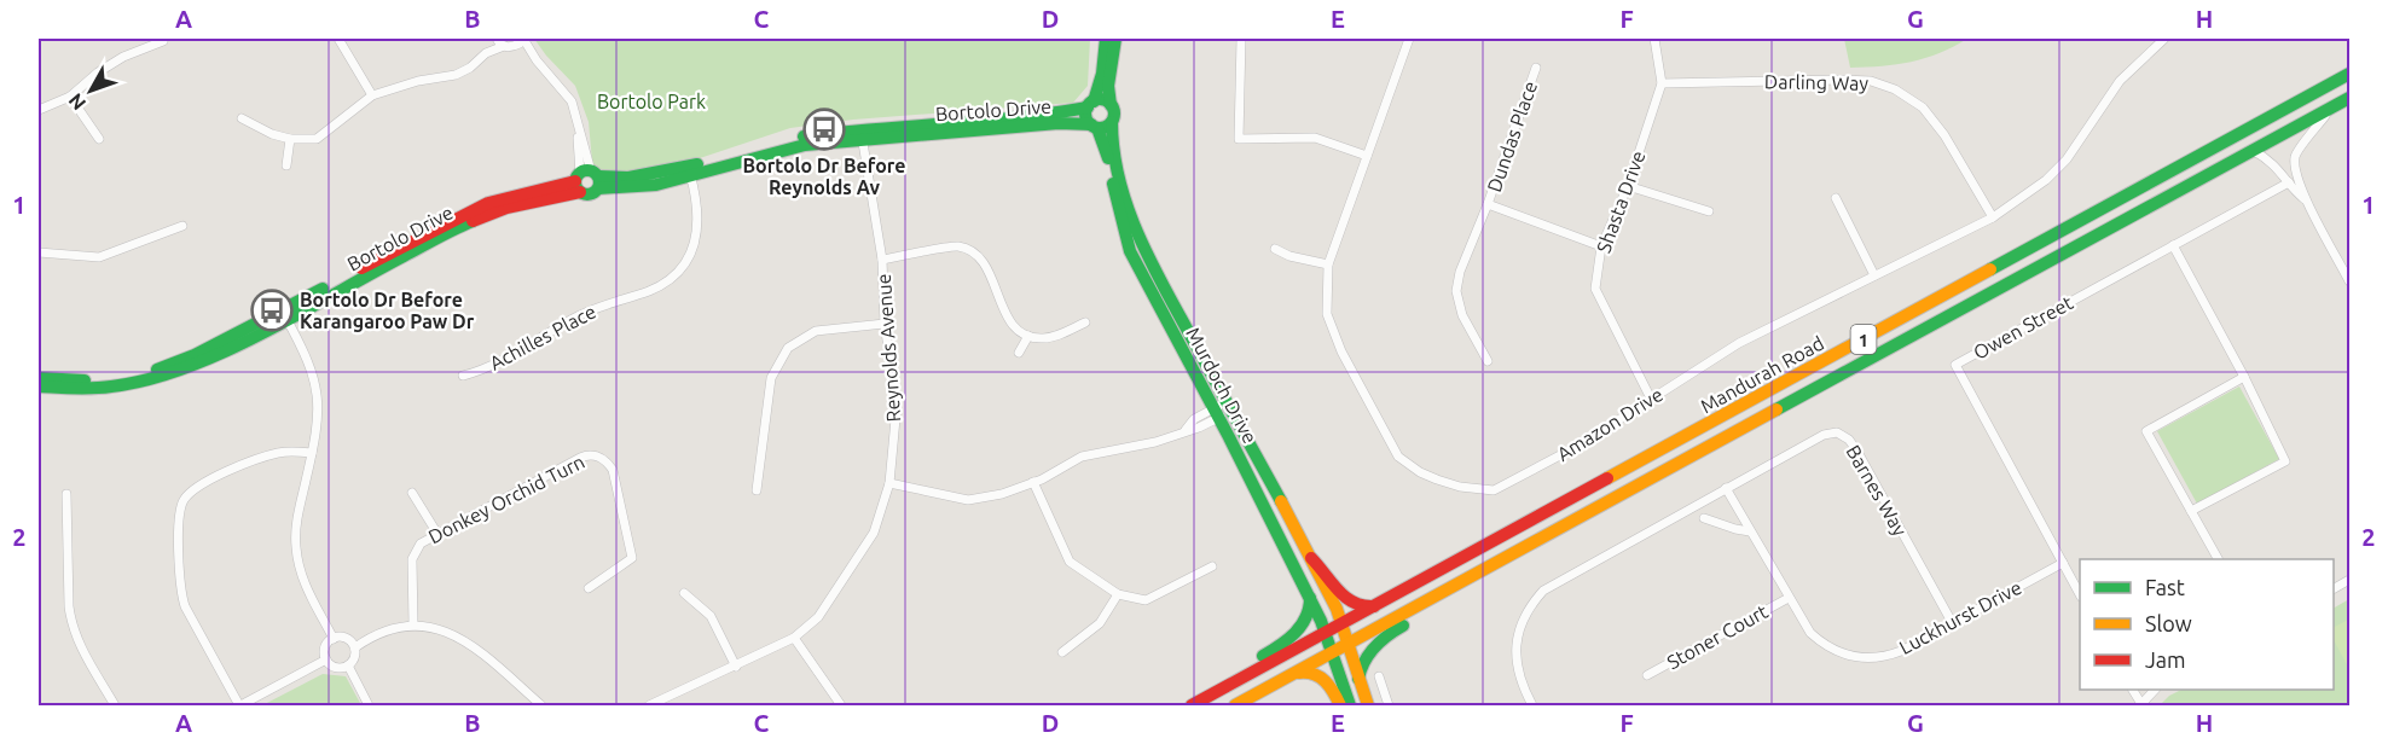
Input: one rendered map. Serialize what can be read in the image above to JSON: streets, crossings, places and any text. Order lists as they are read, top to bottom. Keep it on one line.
{"streets":{"main road":["Bortolo Drive","1","Mandurah Road","Murdoch Drive"],"street":["Darling Way","Dundas Place","Shasta Drive","Owen Street","Achilles Place","Reynolds Avenue","Amazon Drive","Barnes Way","Donkey Orchid Turn","Luckhurst Drive","Stoner Court"]},"crossings":[["Darling Way","Shasta Drive"],["Darling Way","Amazon Drive"],["Bortolo Drive","Achilles Place"],["Bortolo Drive","Reynolds Avenue"],["Bortolo Drive","Murdoch Drive"],["Dundas Place","Shasta Drive"],["Shasta Drive","Amazon Drive"],["Owen Street","Luckhurst Drive"],["Mandurah Road","Murdoch Drive"],["Barnes Way","Luckhurst Drive"],["Luckhurst Drive","Stoner Court"]],"parks":["Bortolo Park"],"places":{"bus stop":["Bortolo Dr Before Reynolds Av","Bortolo Dr Before Karangaroo Paw Dr"]},"legend":["Fast","Slow","Jam"],"north":"bottom left","grid":{"columns":["A","B","C","D","E","F","G","H"],"rows":["1","2"]}}
